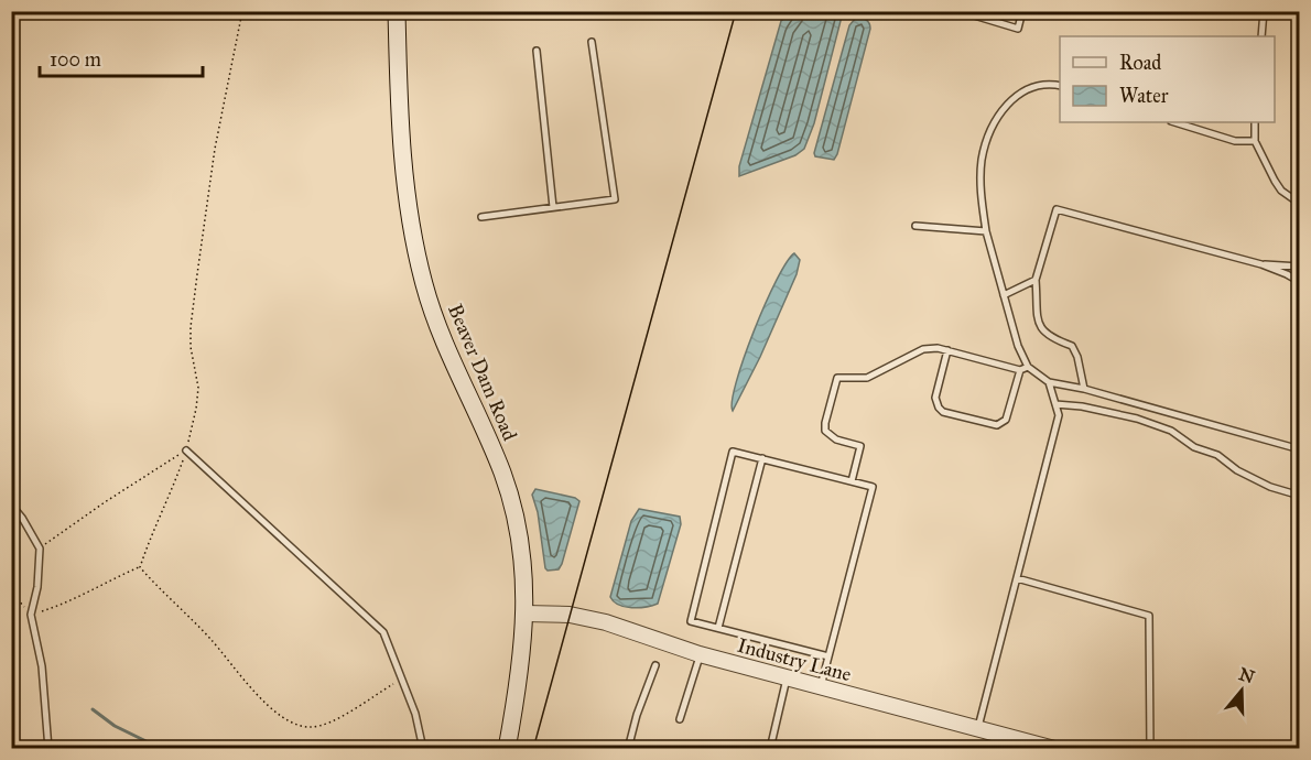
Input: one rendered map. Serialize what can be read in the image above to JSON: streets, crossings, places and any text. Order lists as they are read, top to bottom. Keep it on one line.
{"streets":{"main road":["Beaver Dam Road"],"street":["Industry Lane"]},"crossings":[["Beaver Dam Road","Industry Lane"]],"legend":["Road","Water"],"scale_bar":"100 m","north":"top"}
